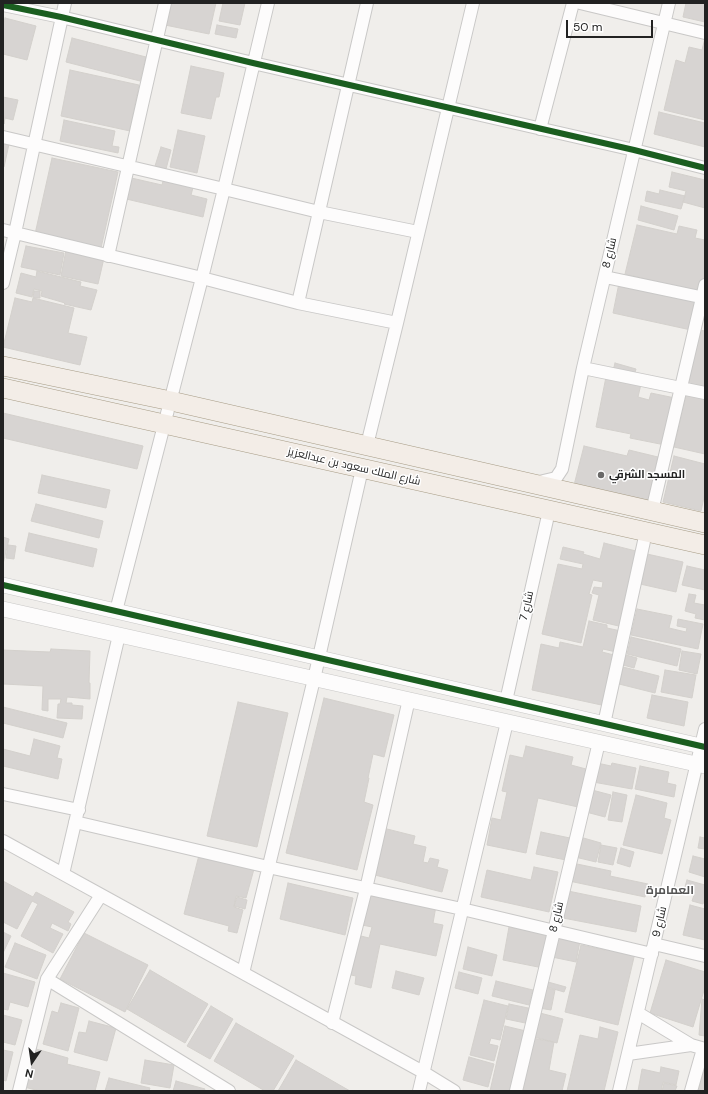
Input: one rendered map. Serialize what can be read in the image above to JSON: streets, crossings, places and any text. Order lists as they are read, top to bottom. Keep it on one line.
{"streets":{"main road":["شارع الملك سعود بن عبدالعزيز"],"street":["شارع 8","شارع 7","شارع 9"]},"crossings":[["شارع الملك سعود بن عبدالعزيز","شارع 7"]],"districts":["العمامرة"],"places":["المسجد الشرقي"],"scale_bar":"50 m","north":"bottom"}
